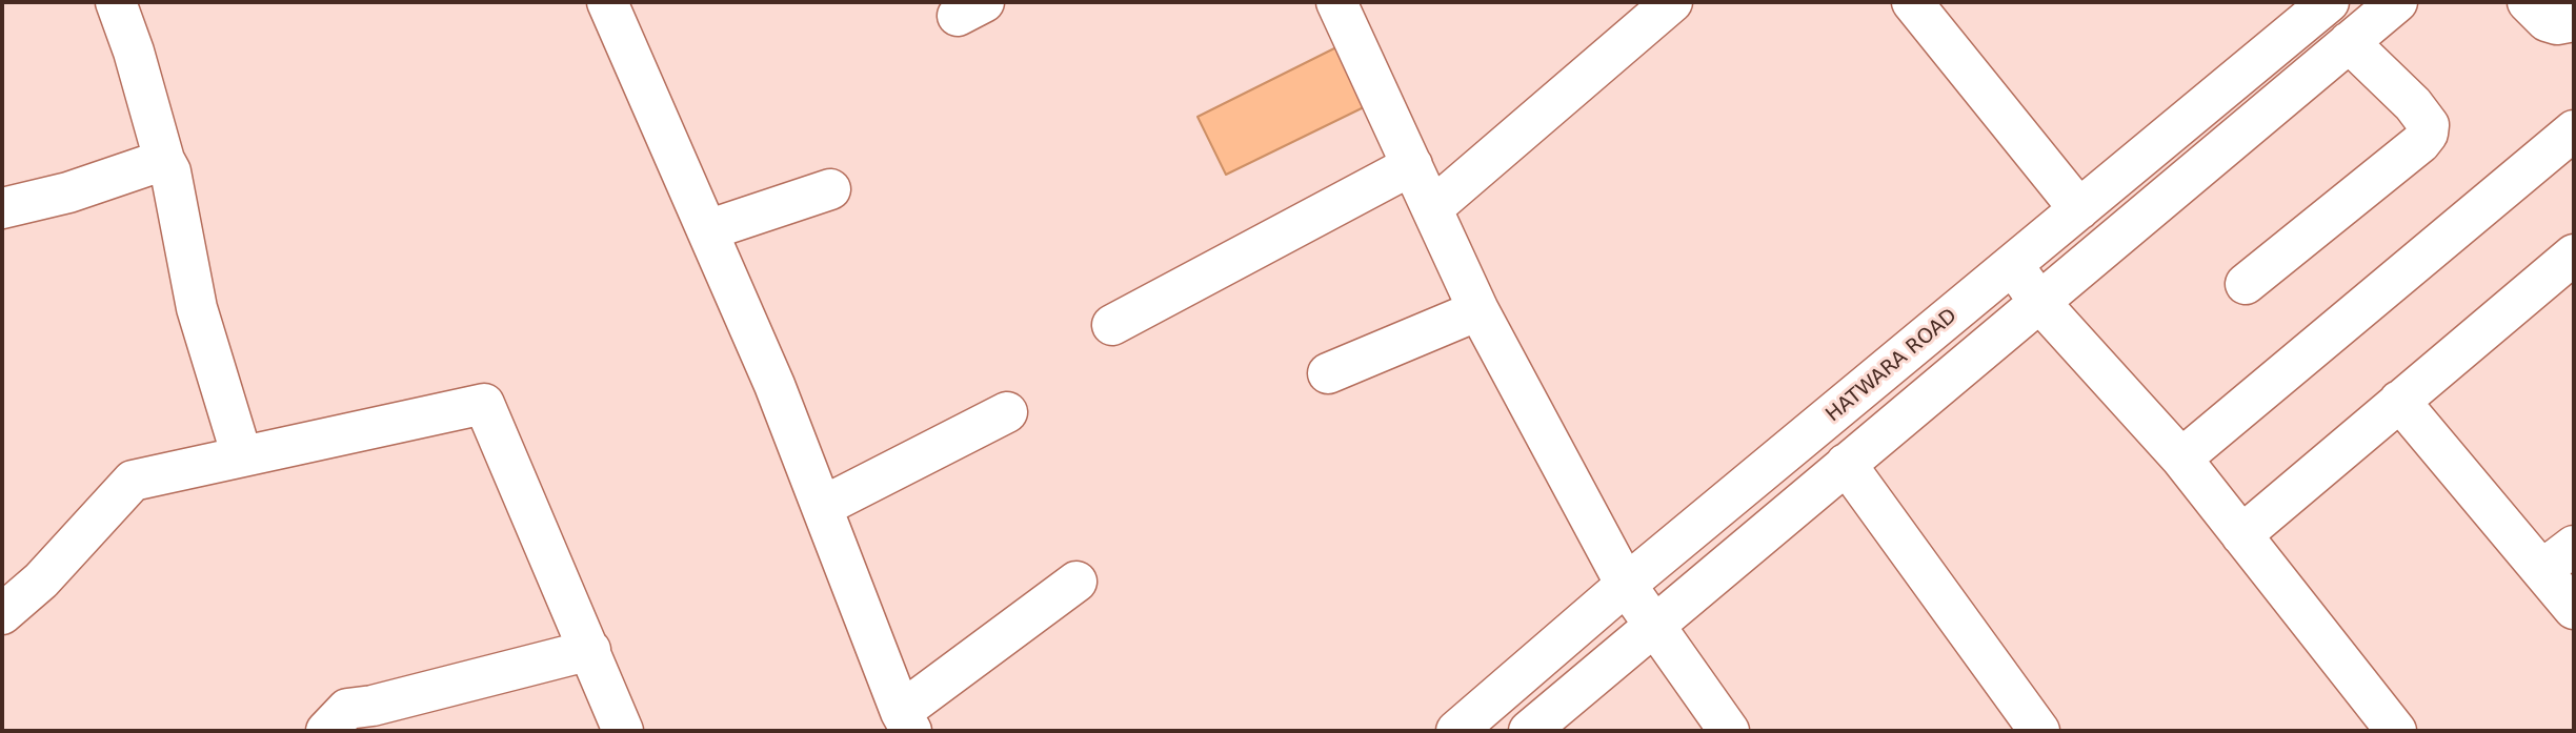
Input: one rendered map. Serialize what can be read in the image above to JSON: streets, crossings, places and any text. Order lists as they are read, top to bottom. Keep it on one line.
{"streets":{"street":["HATWARA ROAD"]}}
